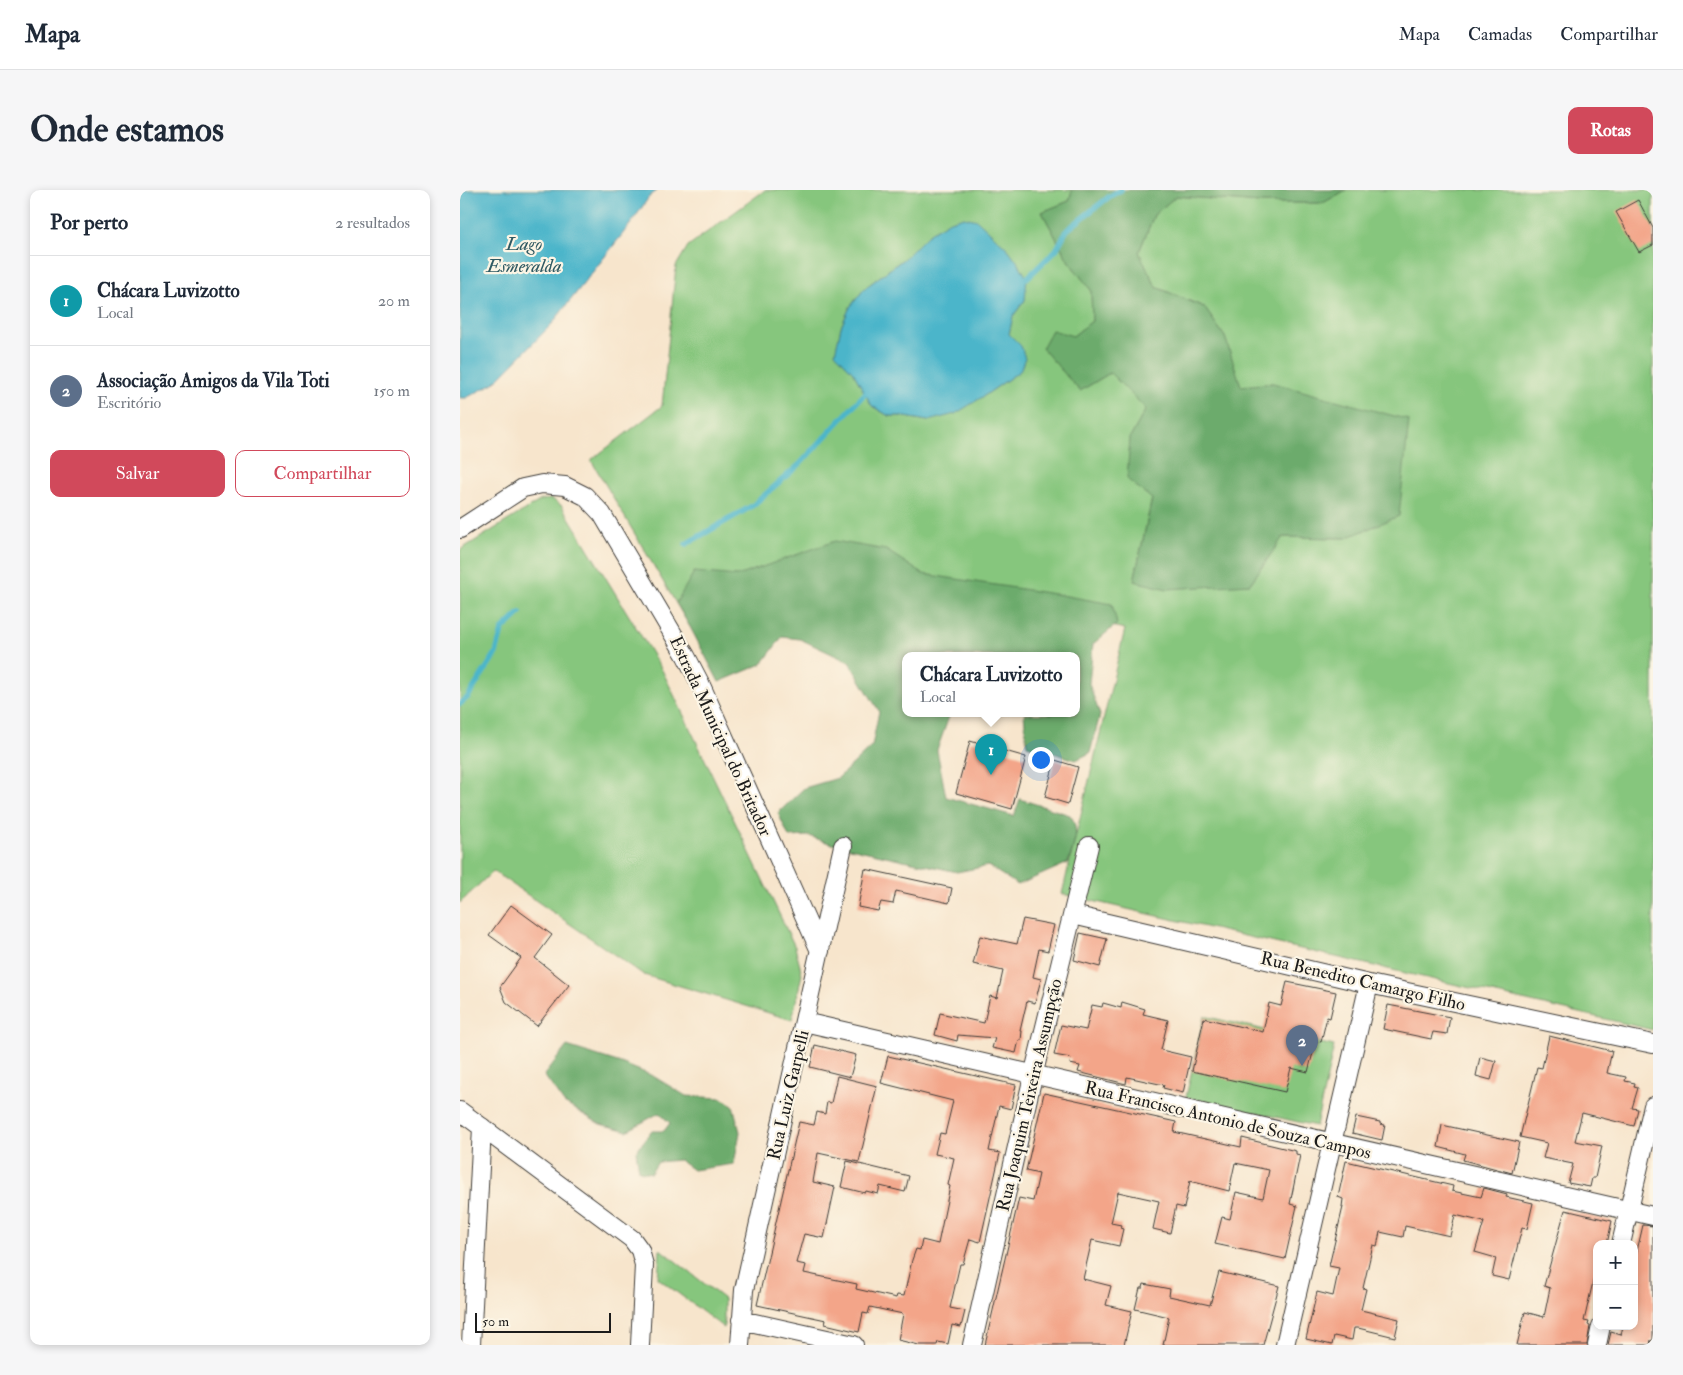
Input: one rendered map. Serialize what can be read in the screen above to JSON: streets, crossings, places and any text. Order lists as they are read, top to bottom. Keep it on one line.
{"streets":{"street":["Estrada Municipal do Britador","Rua Benedito Camargo Filho","Rua Luiz Garpelli","Rua Joaquim Teixeira Assumpção","Rua Francisco Antonio de Souza Campos"]},"crossings":[["Estrada Municipal do Britador","Rua Luiz Garpelli"],["Rua Benedito Camargo Filho","Rua Joaquim Teixeira Assumpção"],["Rua Luiz Garpelli","Rua Francisco Antonio de Souza Campos"],["Rua Joaquim Teixeira Assumpção","Rua Francisco Antonio de Souza Campos"]],"water":["Lago Esmeralda"],"scale_bar":"50 m","page":{"header":"Mapa","nav":["Mapa","Camadas","Compartilhar"],"buttons":["Rotas",["Salvar","Compartilhar"]],"title":"Onde estamos","heading":["Por perto","2 resultados"],"list":[{"mark":"1","name":"Chácara Luvizotto","note":"Local","value":"20 m"},{"mark":"2","name":"Associação Amigos da Vila Toti","note":"Escritório","value":"150 m"}],"popup":["Chácara Luvizotto","Local"],"pins":["1","2"],"map_buttons":["+","−"],"scale":"50 m"}}
